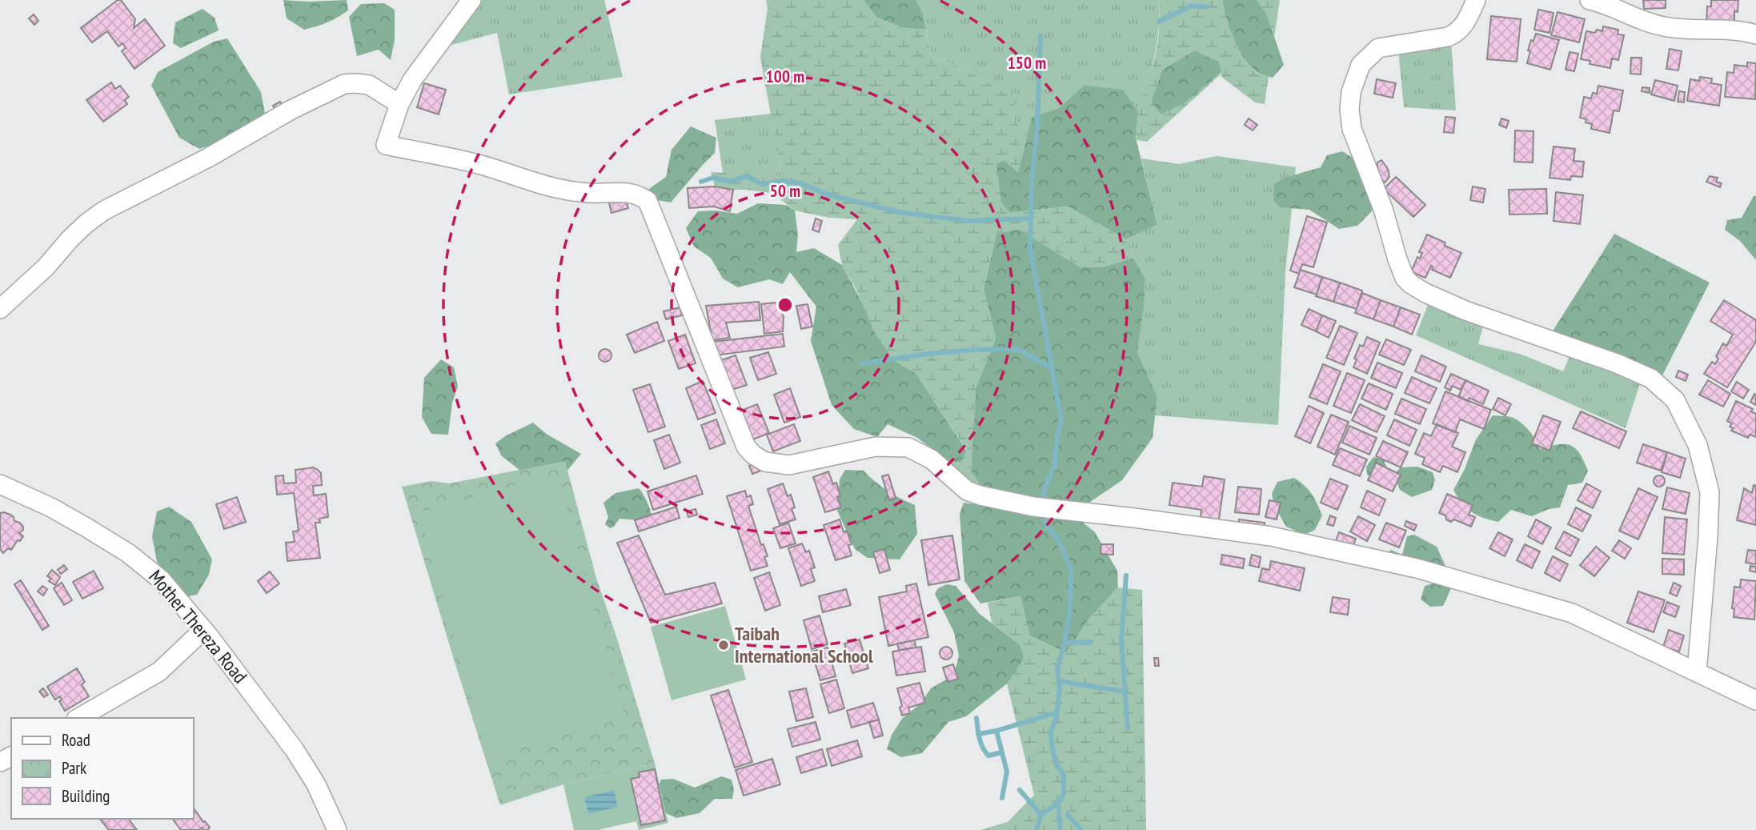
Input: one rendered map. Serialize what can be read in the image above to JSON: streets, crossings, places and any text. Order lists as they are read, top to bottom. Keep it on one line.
{"streets":{"street":["Mother Thereza Road"]},"places":["Taibah International School"],"legend":["Road","Park","Building"],"rings":["150 m","100 m","50 m"]}
